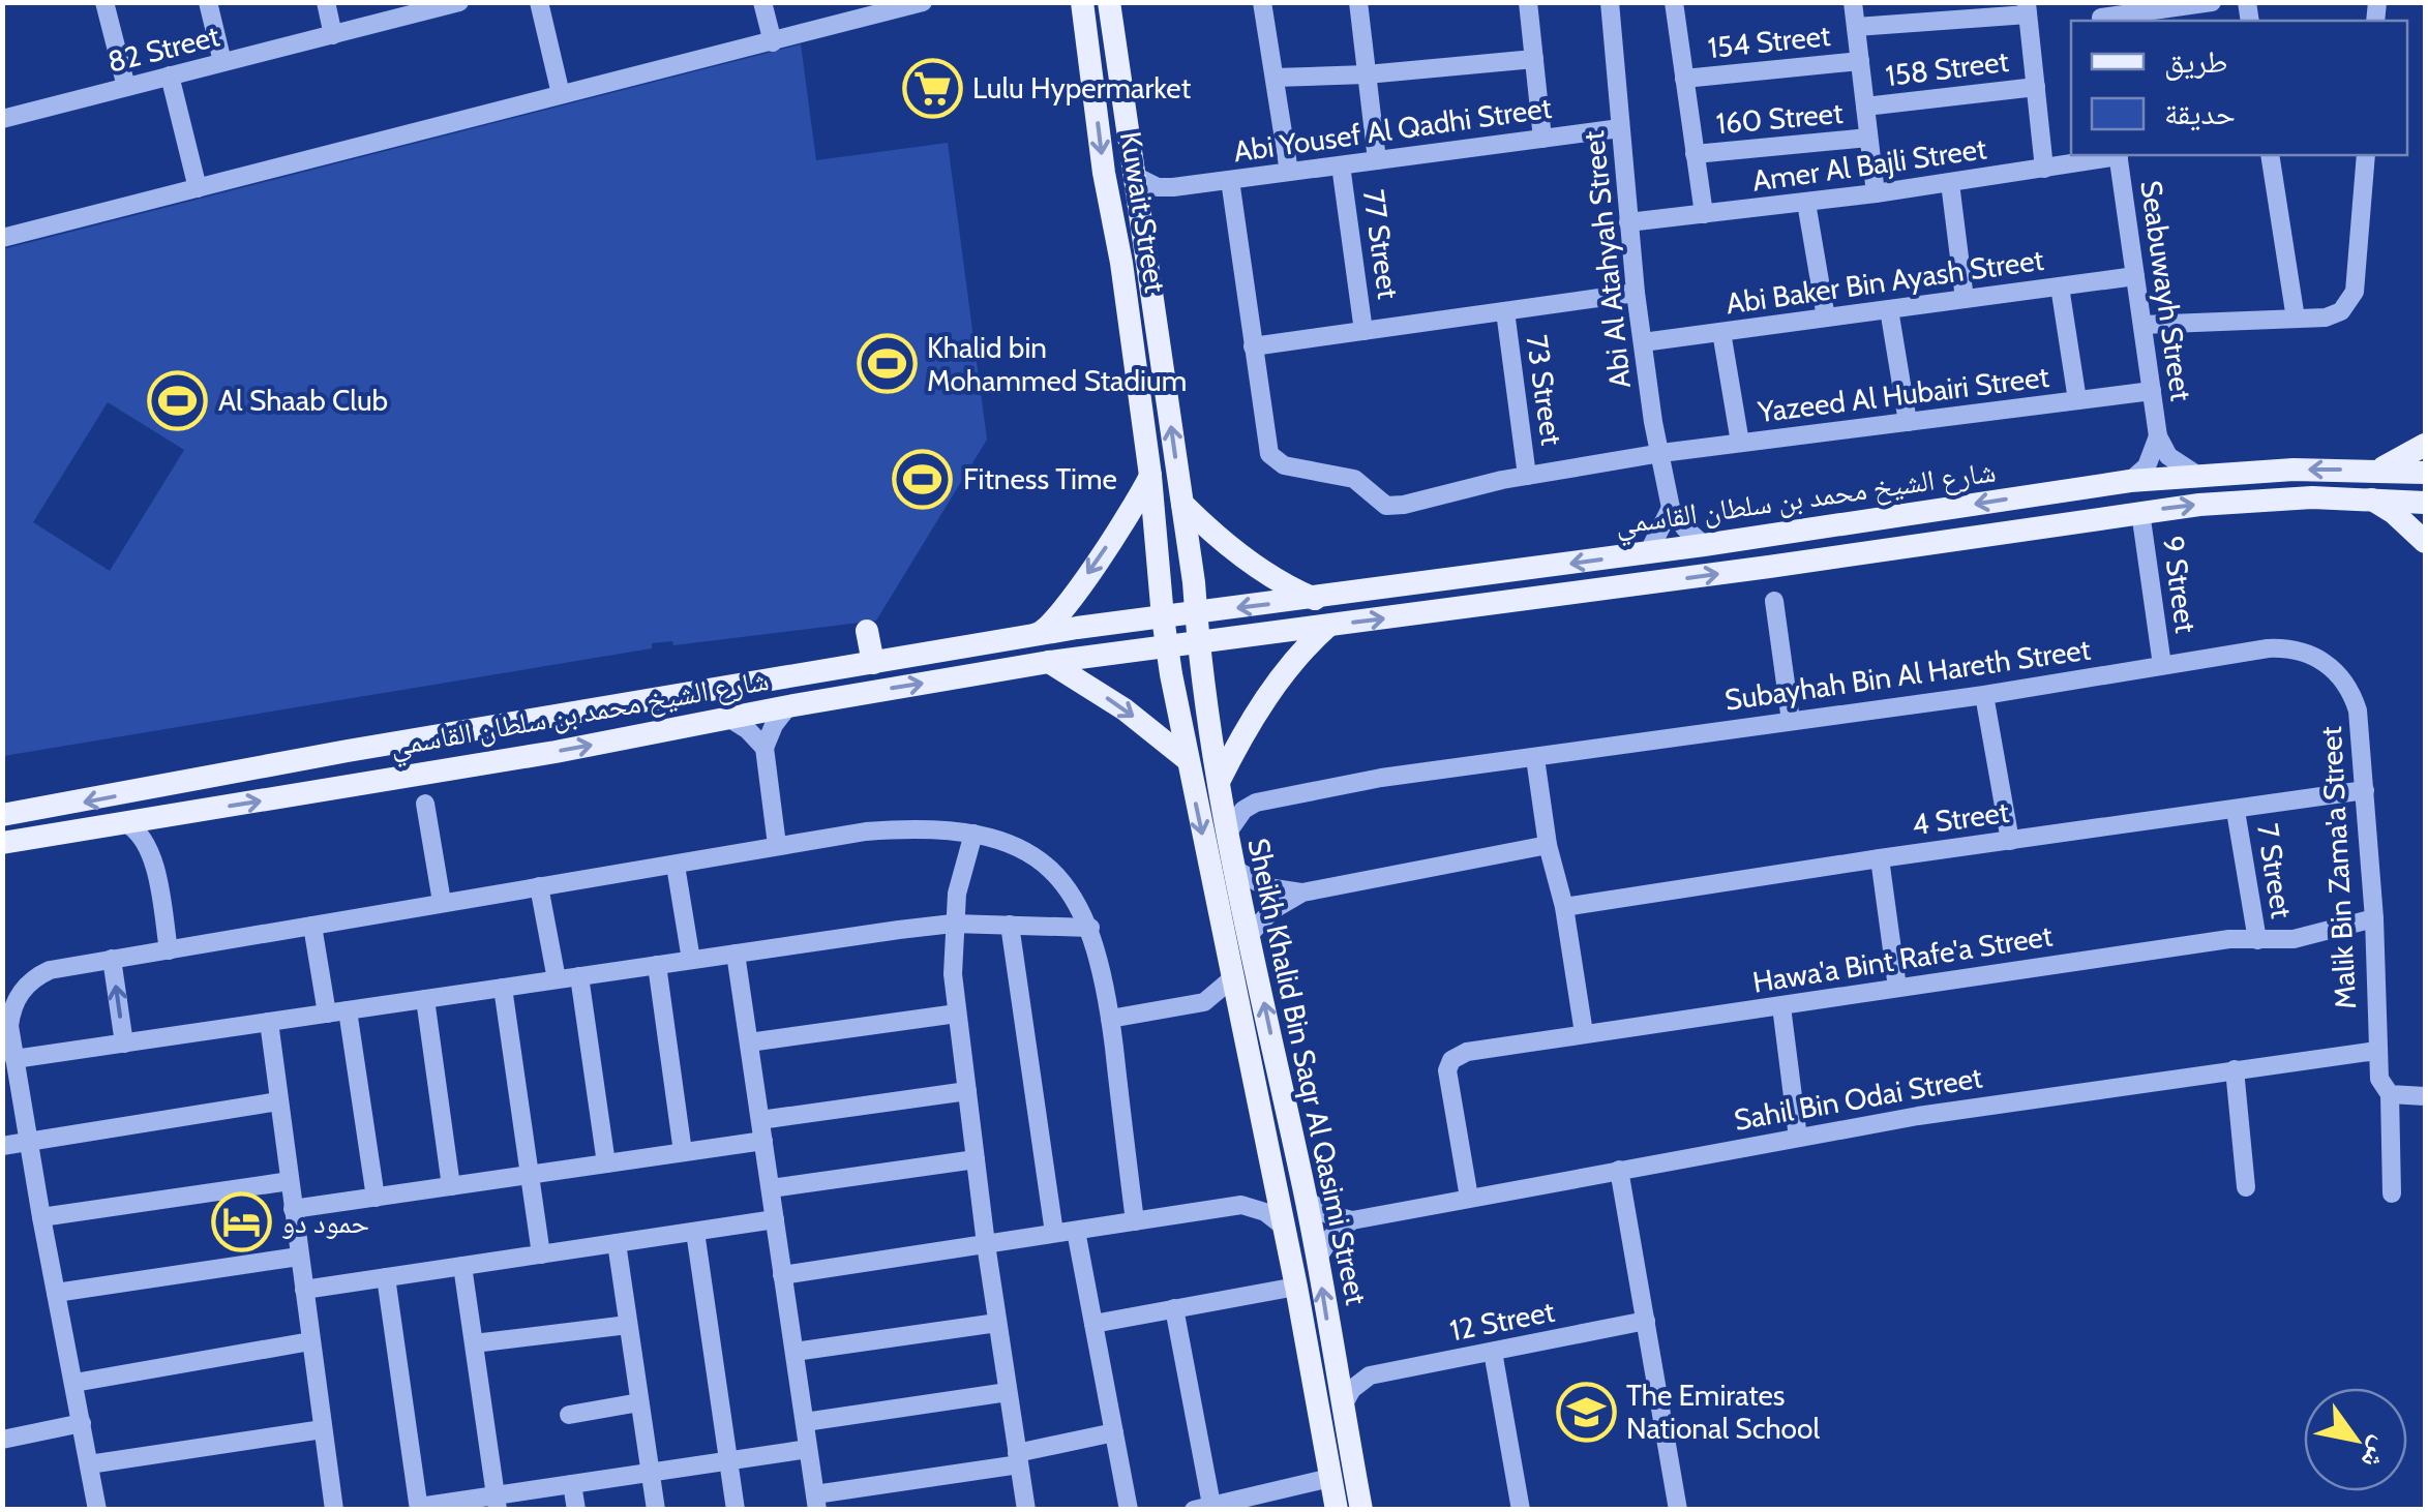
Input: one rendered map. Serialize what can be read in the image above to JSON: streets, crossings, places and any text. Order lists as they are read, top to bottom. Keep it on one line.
{"streets":{"main road":["Kuwait Street","شارع الشيخ محمد بن سلطان القاسمي","Sheikh Khalid Bin Saqr Al Qasimi Street"],"street":["154 Street","82 Street","158 Street","160 Street","Abi Yousef Al Qadhi Street","Amer Al Bajli Street","77 Street","Abi Al Atahyah Street","Abi Baker Bin Ayash Street","Seabuwayh Street","73 Street","Yazeed Al Hubairi Street","9 Street","Subayhah Bin Al Hareth Street","4 Street","Malik Bin Zama'a Street","7 Street","Hawa'a Bint Rafe'a Street","Sahil Bin Odai Street","12 Street"]},"crossings":[["Abi Yousef Al Qadhi Street","Kuwait Street"],["Abi Yousef Al Qadhi Street","77 Street"],["Abi Yousef Al Qadhi Street","Abi Al Atahyah Street"],["Abi Yousef Al Qadhi Street","Yazeed Al Hubairi Street"],["Amer Al Bajli Street","Abi Al Atahyah Street"],["Kuwait Street","شارع الشيخ محمد بن سلطان القاسمي"],["Kuwait Street","Sheikh Khalid Bin Saqr Al Qasimi Street"],["Abi Al Atahyah Street","Abi Baker Bin Ayash Street"],["Abi Al Atahyah Street","Yazeed Al Hubairi Street"],["Abi Baker Bin Ayash Street","Seabuwayh Street"],["Seabuwayh Street","Yazeed Al Hubairi Street"],["Seabuwayh Street","شارع الشيخ محمد بن سلطان القاسمي"],["73 Street","Yazeed Al Hubairi Street"],["شارع الشيخ محمد بن سلطان القاسمي","Sheikh Khalid Bin Saqr Al Qasimi Street"],["9 Street","Subayhah Bin Al Hareth Street"],["Subayhah Bin Al Hareth Street","Malik Bin Zama'a Street"],["Subayhah Bin Al Hareth Street","Sheikh Khalid Bin Saqr Al Qasimi Street"],["4 Street","Malik Bin Zama'a Street"],["4 Street","7 Street"],["Malik Bin Zama'a Street","Hawa'a Bint Rafe'a Street"],["Malik Bin Zama'a Street","Sahil Bin Odai Street"],["7 Street","Hawa'a Bint Rafe'a Street"],["Hawa'a Bint Rafe'a Street","Sahil Bin Odai Street"]],"places":{"supermarket":["Lulu Hypermarket"],"sports":["Khalid bin Mohammed Stadium","Al Shaab Club","Fitness Time"],"hotel":["حمود دو"],"school or university":["The Emirates National School"]},"legend":["طريق","حديقة"],"north":"bottom right"}
